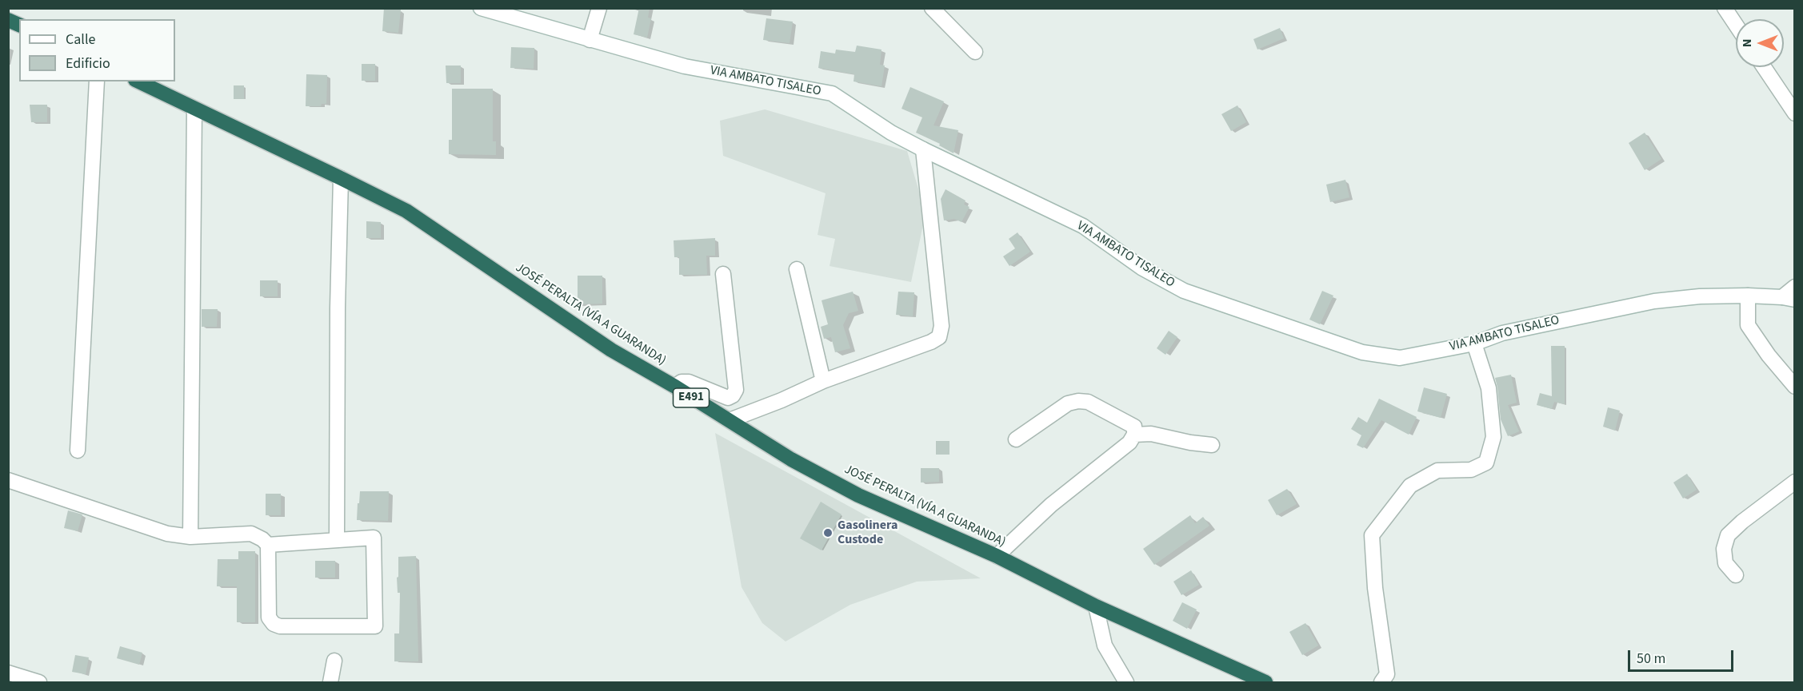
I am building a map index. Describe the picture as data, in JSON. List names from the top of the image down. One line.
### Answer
{"streets":{"highway":["JOSÉ PERALTA (VÍA A GUARANDA)","E491"],"street":["VIA AMBATO TISALEO"]},"places":["Gasolinera Custode"],"legend":["Calle","Edificio"],"scale_bar":"50 m","north":"left"}
